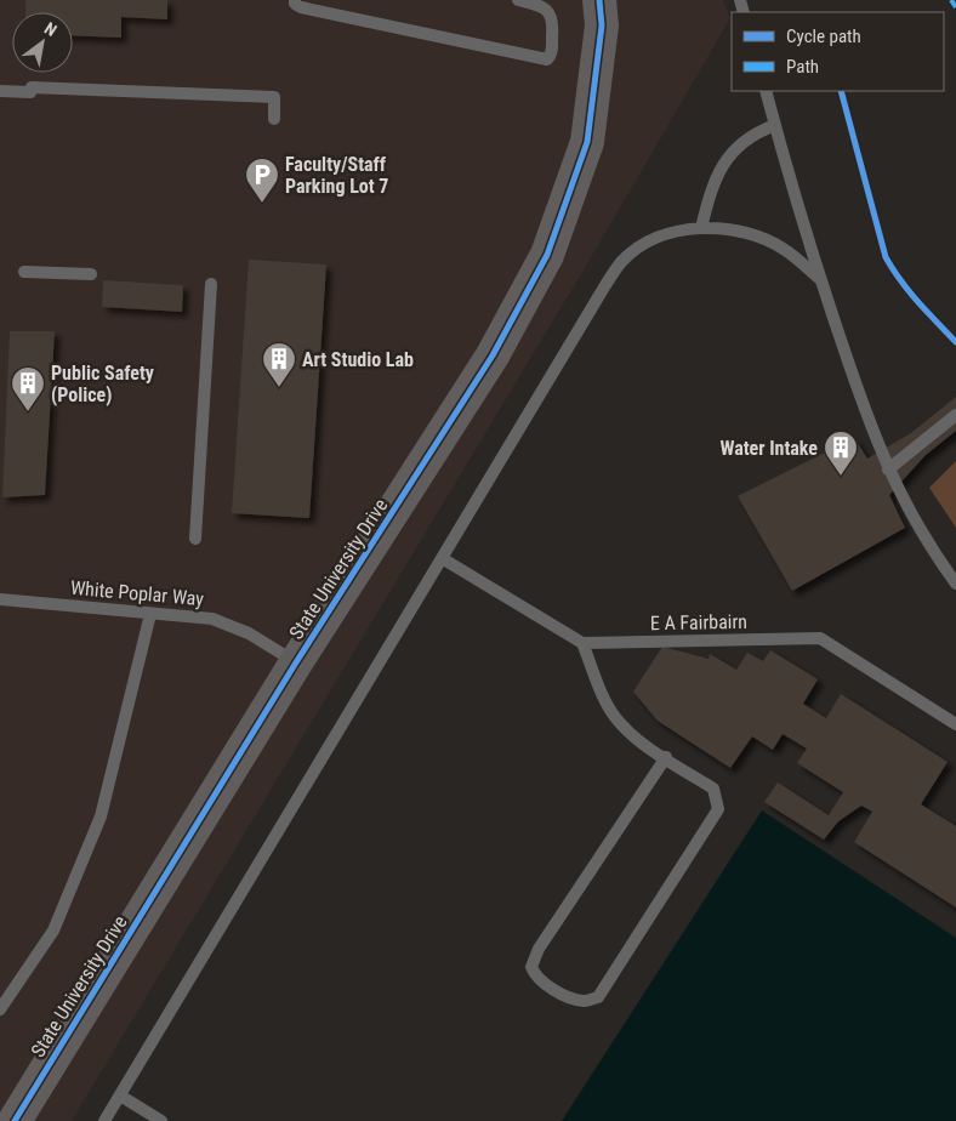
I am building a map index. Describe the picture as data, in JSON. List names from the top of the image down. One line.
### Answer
{"streets":{"street":["State University Drive"],"lane":["White Poplar Way","E A Fairbairn"]},"crossings":[["State University Drive","White Poplar Way"]],"places":{"parking":["Faculty/Staff Parking Lot 7"],"building":["Art Studio Lab","Public Safety (Police)","Water Intake"]},"legend":["Cycle path","Path"],"north":"top right"}
